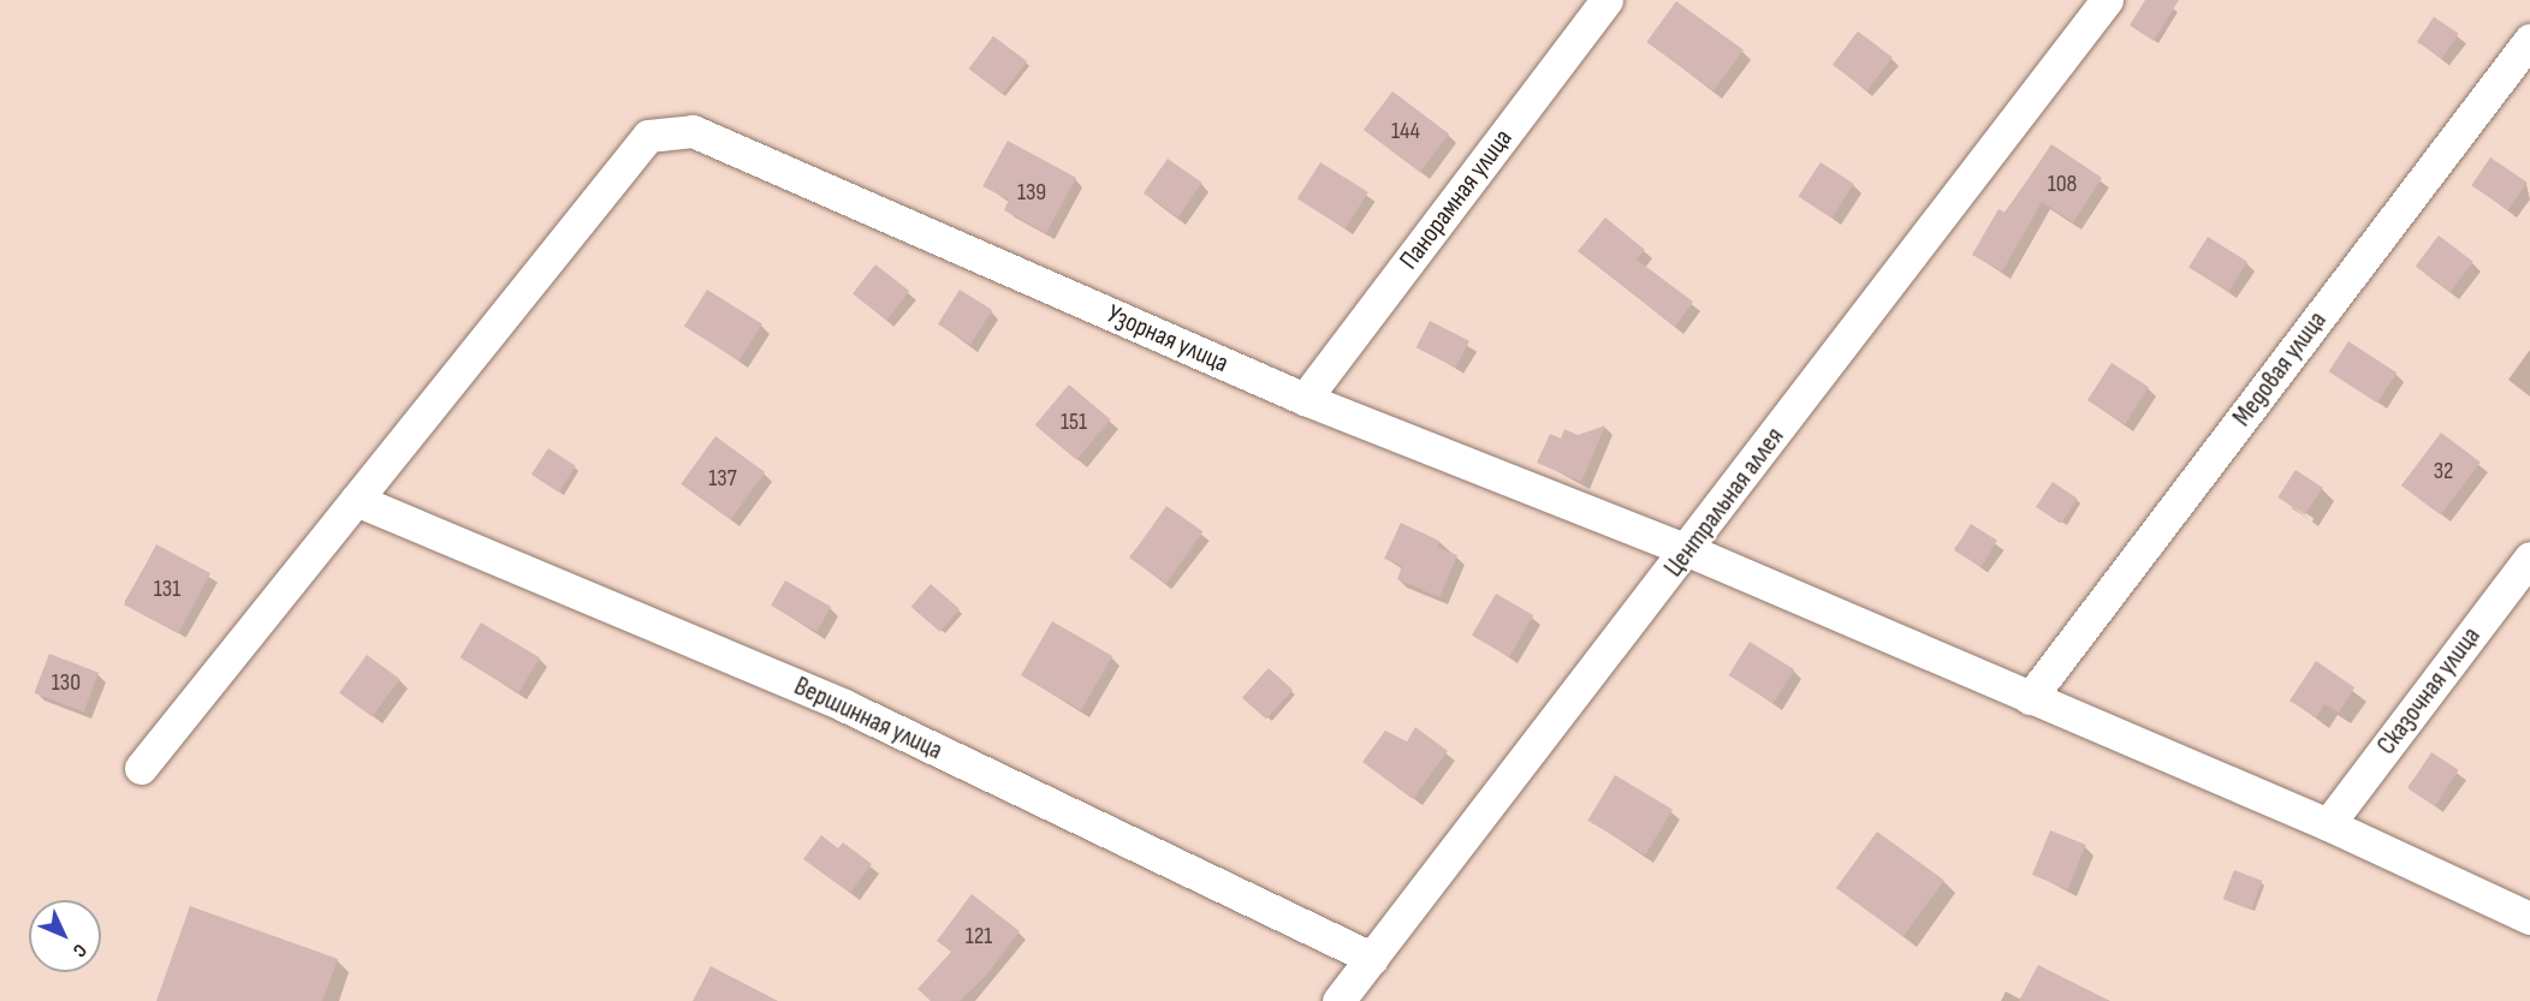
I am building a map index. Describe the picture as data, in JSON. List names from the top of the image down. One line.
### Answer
{"streets":{"street":["Панорамная улица","Узорная улица","Медовая улица","Центральная аллея","Сказочная улица","Вершинная улица"]},"crossings":[["Панорамная улица","Узорная улица"],["Узорная улица","Медовая улица"],["Узорная улица","Центральная аллея"],["Узорная улица","Сказочная улица"],["Узорная улица","Вершинная улица"],["Центральная аллея","Вершинная улица"]],"house_numbers":["144","108","139","151","32","137","131","130","121"],"north":"bottom right"}
